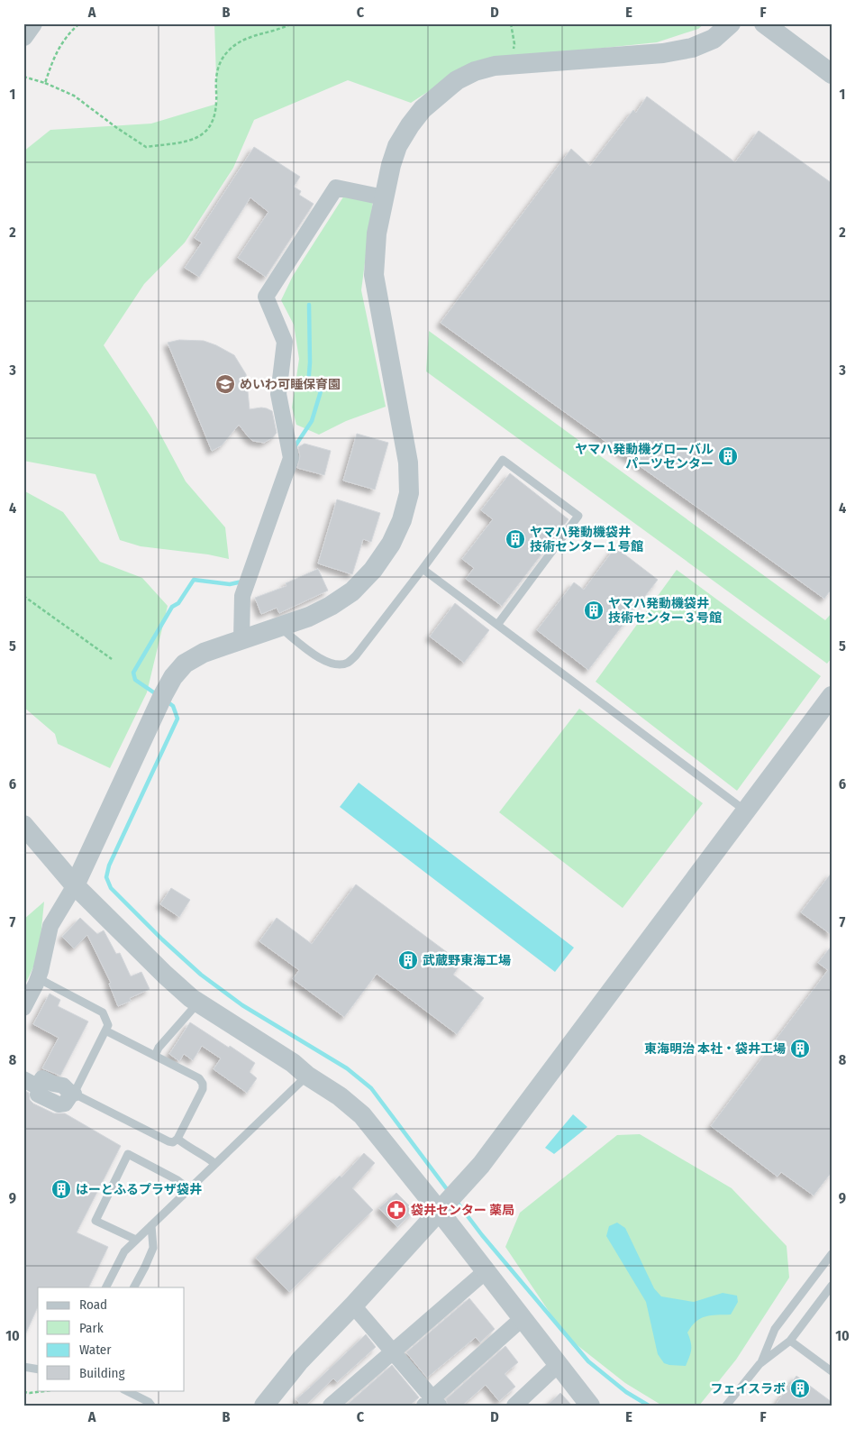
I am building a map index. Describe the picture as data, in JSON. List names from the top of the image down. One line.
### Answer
{"places":{"school or university":["めいわ可睡保育園"],"building":["ヤマハ発動機グローバル パーツセンター","ヤマハ発動機袋井 技術センター１号館","ヤマハ発動機袋井 技術センター３号館","武蔵野東海工場","東海明治 本社・袋井工場","はーとふるプラザ袋井","フェイスラボ"],"pharmacy":["袋井センター 薬局"]},"legend":["Road","Park","Water","Building"],"grid":{"columns":["A","B","C","D","E","F"],"rows":["1","2","3","4","5","6","7","8","9","10"]}}
